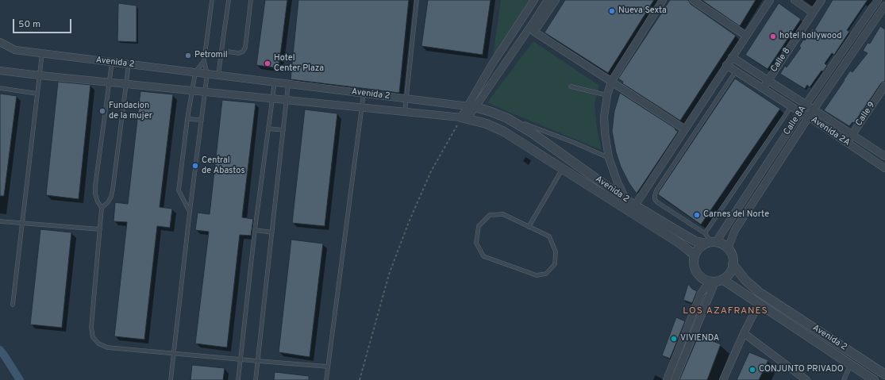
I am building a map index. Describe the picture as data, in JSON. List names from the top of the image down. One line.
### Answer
{"streets":{"street":["Calle 8","Avenida 2","Calle 9","Calle 8A","Avenida 2A"]},"crossings":[["Calle 8","Avenida 2A"],["Avenida 2","Calle 8A"],["Calle 9","Avenida 2A"],["Calle 8A","Avenida 2A"]],"districts":["LOS AZAFRANES"],"places":["Nueva Sexta","hotel hollywood","Petromil","Hotel Center Plaza","Fundacion de la mujer","Central de Abastos","Carnes del Norte","VIVIENDA","CONJUNTO PRIVADO"],"scale_bar":"50 m"}
